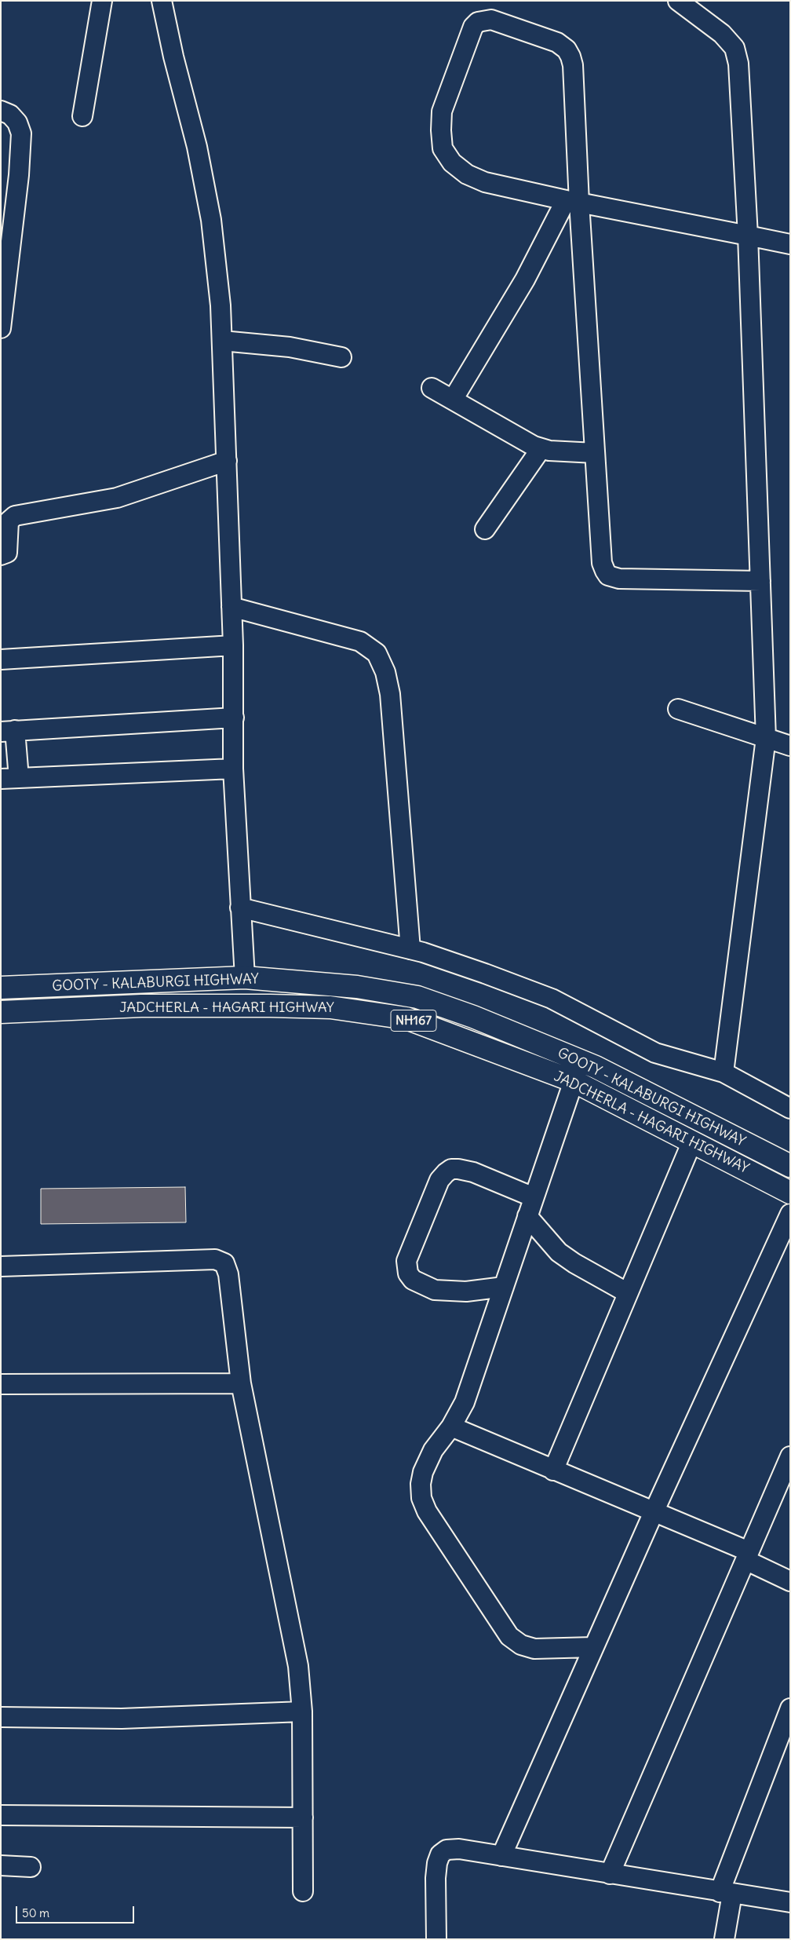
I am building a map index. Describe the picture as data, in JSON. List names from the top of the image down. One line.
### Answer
{"streets":{"highway":["GOOTY - KALABURGI HIGHWAY","JADCHERLA - HAGARI HIGHWAY","NH167"]},"scale_bar":"50 m"}
